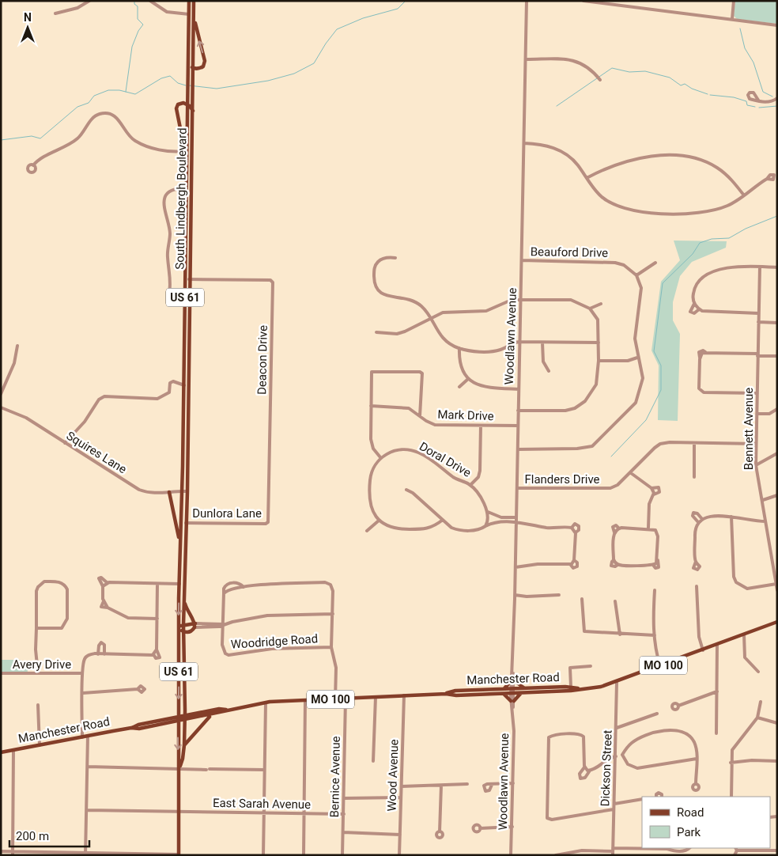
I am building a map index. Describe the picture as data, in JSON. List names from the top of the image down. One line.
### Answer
{"streets":{"main road":["South Lindbergh Boulevard","US 61","MO 100","Manchester Road"],"street":["Beauford Drive","Woodlawn Avenue","Deacon Drive","Mark Drive","Bennett Avenue","Squires Lane","Doral Drive","Flanders Drive","Dunlora Lane","Woodridge Road","Avery Drive","Dickson Street","Wood Avenue","Bernice Avenue","East Sarah Avenue"]},"crossings":[["South Lindbergh Boulevard","US 61"],["South Lindbergh Boulevard","Deacon Drive"],["South Lindbergh Boulevard","Squires Lane"],["South Lindbergh Boulevard","Dunlora Lane"],["Beauford Drive","Woodlawn Avenue"],["US 61","Manchester Road"],["US 61","East Sarah Avenue"],["Woodlawn Avenue","Mark Drive"],["Woodlawn Avenue","Flanders Drive"],["Woodlawn Avenue","Manchester Road"],["Deacon Drive","Dunlora Lane"],["Bennett Avenue","Flanders Drive"],["Manchester Road","Dickson Street"],["Manchester Road","Wood Avenue"],["Manchester Road","Bernice Avenue"],["Bernice Avenue","East Sarah Avenue"]],"legend":["Road","Park"],"scale_bar":"200 m","north":"top"}
